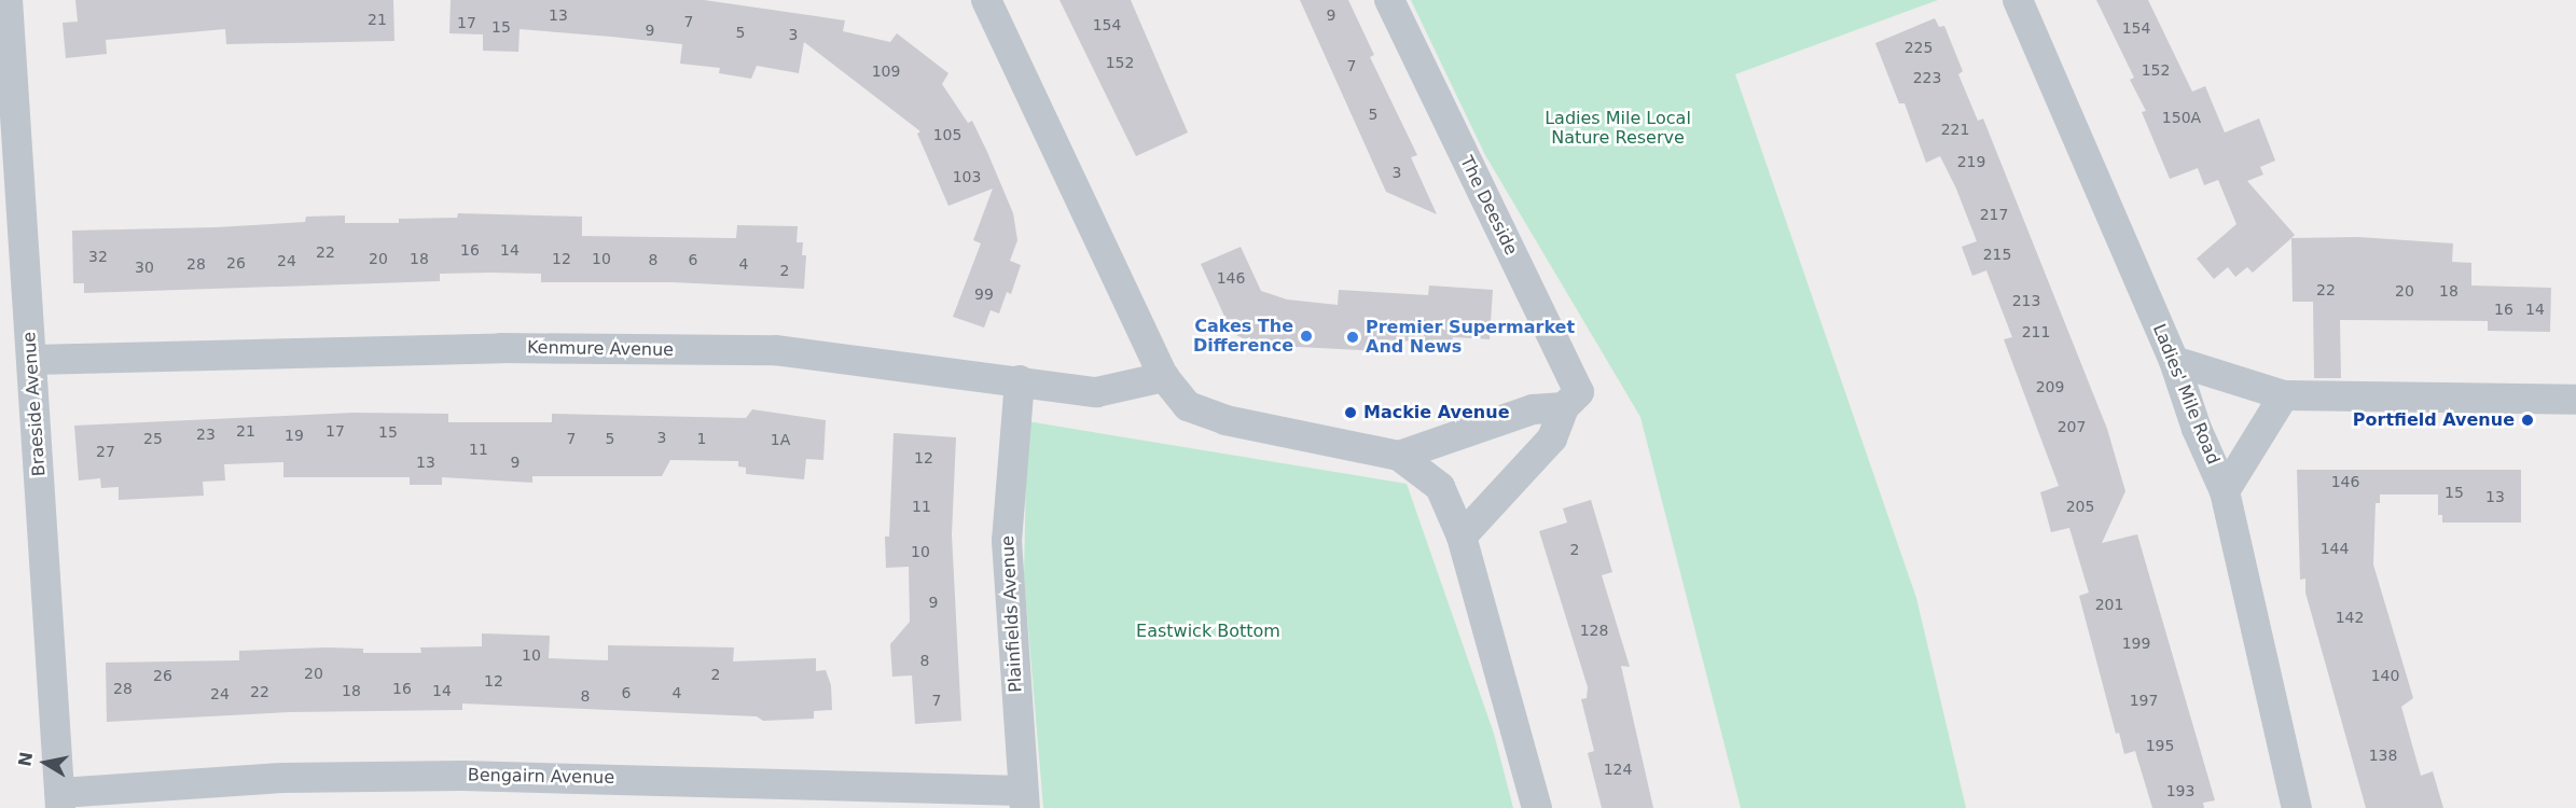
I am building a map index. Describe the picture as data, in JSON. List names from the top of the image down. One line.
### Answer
{"streets":{"street":["The Deeside","Kenmure Avenue","Ladies' Mile Road","Braeside Avenue","Plainfields Avenue","Bengairn Avenue"]},"crossings":[["Kenmure Avenue","Braeside Avenue"],["Kenmure Avenue","Plainfields Avenue"],["Braeside Avenue","Bengairn Avenue"],["Plainfields Avenue","Bengairn Avenue"]],"parks":["Ladies Mile Local Nature Reserve","Eastwick Bottom"],"places":["Cakes The Difference","Premier Supermarket And News","Mackie Avenue","Portfield Avenue"],"house_numbers":["13","9","21","7","17","154","15","154","9","5","3","225","152","7","152","109","223","5","150A","221","105","219","3","103","217","16","14","22","215","32","20","18","12","10","8","6","24","26","28","4","30","2","146","22","20","18","99","213","16","14","211","209","207","21","17","15","23","19","3","25","7","5","1","1A","11","27","12","13","9","146","15","13","11","205","144","2","10","9","201","142","128","199","10","8","20","2","26","140","12","28","16","18","14","22","6","4","24","8","7","197","195","138","124","193"],"north":"left"}
